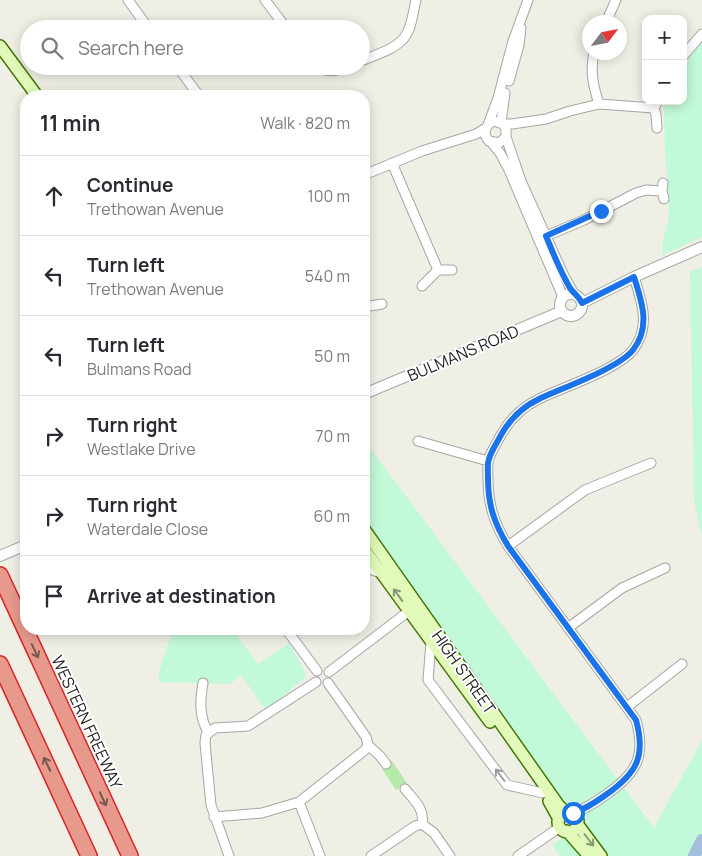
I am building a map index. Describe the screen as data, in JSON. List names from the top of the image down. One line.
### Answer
{"streets":{"highway":["WESTERN FREEWAY"],"main road":["HIGH STREET"],"street":["BULMANS ROAD"]},"north":"top right","page":{"map_buttons":["+","−"],"search":"Search here","heading":["11 min","Walk · 820 m"],"list":[["Continue","Trethowan Avenue","100 m"],["Turn left","Trethowan Avenue","540 m"],["Turn left","Bulmans Road","50 m"],["Turn right","Westlake Drive","70 m"],["Turn right","Waterdale Close","60 m"],"Arrive at destination"]}}
